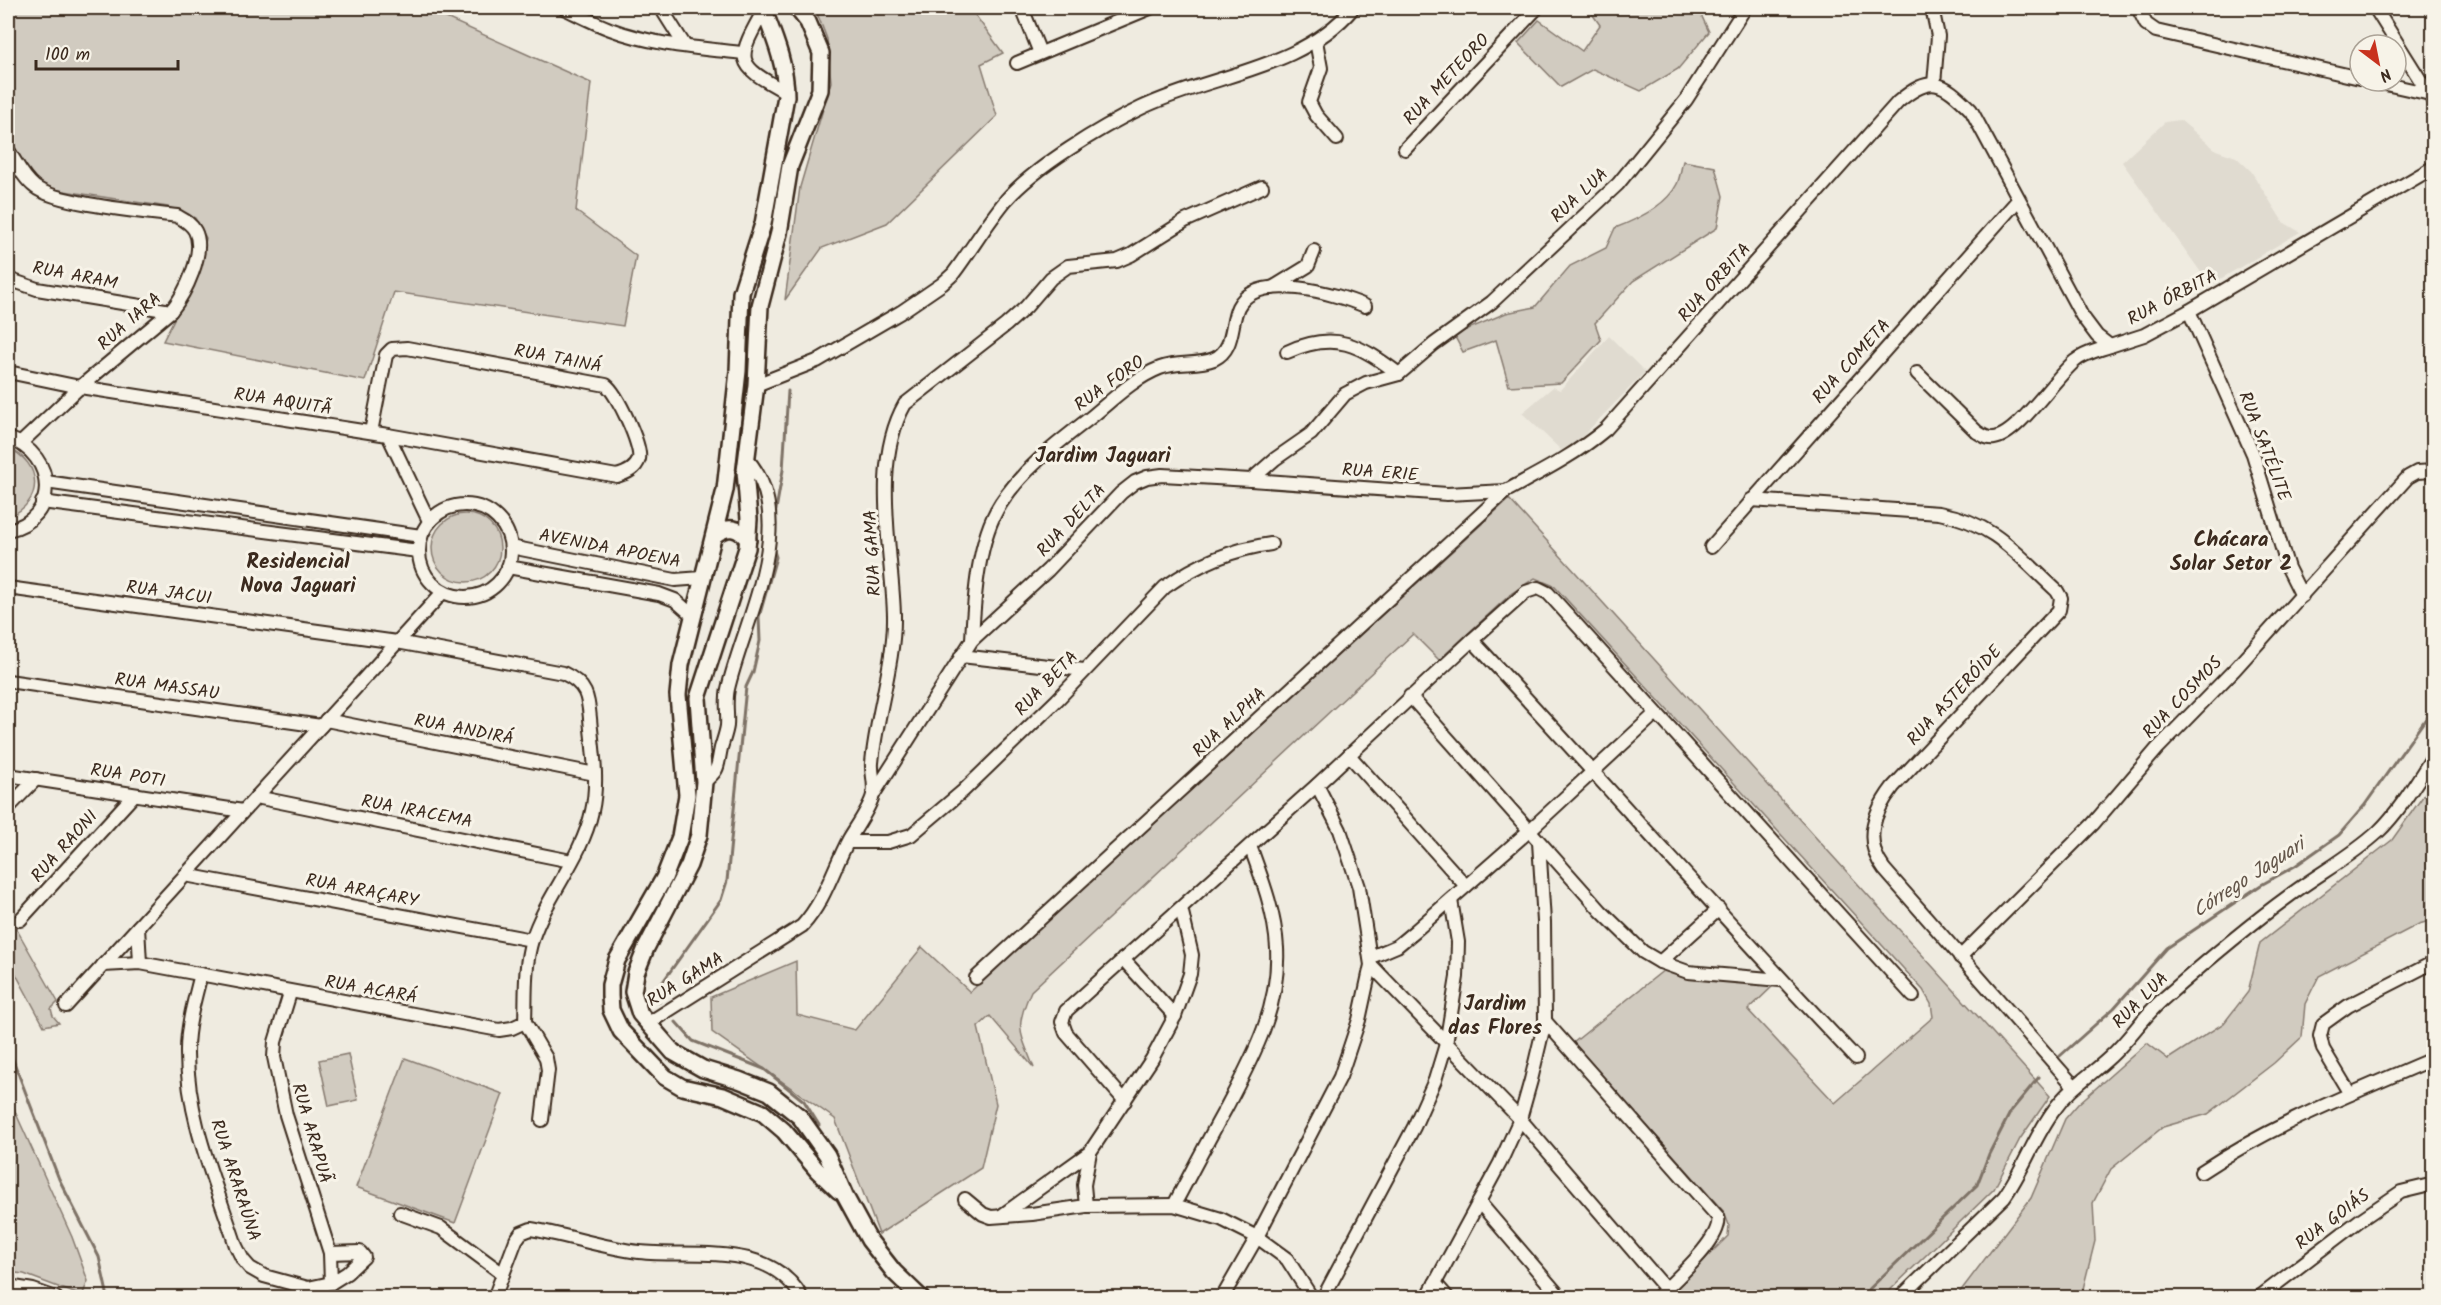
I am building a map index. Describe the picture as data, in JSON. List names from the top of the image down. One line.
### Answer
{"streets":{"street":["RUA METEORO","RUA LUA","RUA ARAM","RUA ORBITA","RUA ÓRBITA","RUA IARA","RUA TAINÁ","RUA COMETA","RUA FORO","RUA AQUITÃ","RUA SATÉLITE","RUA ERIE","RUA DELTA","AVENIDA APOENA","RUA GAMA","RUA JACUI","RUA BETA","RUA MASSAU","RUA ASTERÓIDE","RUA COSMOS","RUA ALPHA","RUA ANDIRÁ","RUA POTI","RUA IRACEMA","RUA RAONI","RUA ARAÇARY","RUA ACARÁ","RUA ARAPUÃ","RUA ARARAÚNA","RUA GOIÁS"]},"crossings":[["RUA LUA","RUA ASTERÓIDE"],["RUA ARAM","RUA IARA"],["RUA ORBITA","RUA ERIE"],["RUA ORBITA","RUA ALPHA"],["RUA ÓRBITA","RUA SATÉLITE"],["RUA IARA","RUA AQUITÃ"],["RUA TAINÁ","RUA AQUITÃ"],["RUA COMETA","RUA ASTERÓIDE"],["RUA FORO","RUA DELTA"],["RUA SATÉLITE","RUA COSMOS"],["RUA ERIE","RUA DELTA"],["RUA ERIE","RUA ALPHA"],["RUA DELTA","RUA GAMA"],["RUA GAMA","RUA BETA"],["RUA MASSAU","RUA ANDIRÁ"],["RUA ASTERÓIDE","RUA COSMOS"],["RUA POTI","RUA RAONI"],["RUA ACARÁ","RUA ARAPUÃ"],["RUA ACARÁ","RUA ARARAÚNA"],["RUA ARAPUÃ","RUA ARARAÚNA"]],"districts":["Jardim Jaguari","Chácara Solar Setor 2","Residencial Nova Jaguari","Jardim das Flores"],"water":["Córrego Jaguari"],"scale_bar":"100 m","north":"bottom right"}
